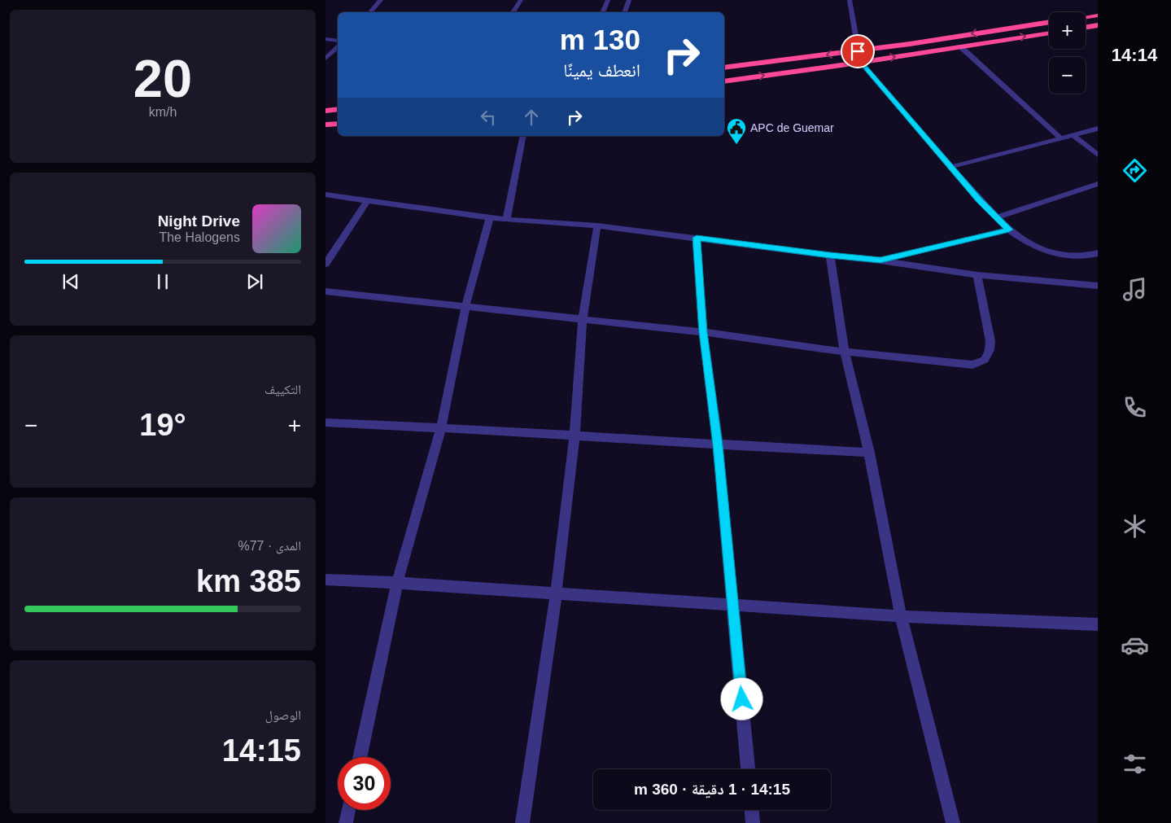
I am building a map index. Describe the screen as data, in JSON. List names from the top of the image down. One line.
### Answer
{"places":{"public building":["APC de Guemar"]},"page":{"tabs":"14:14","tile":[["20","km/h"],"التكييف",["المدى · 77%","385 km"],["الوصول","14:15"]],"map_buttons":["+","−"],"turn":["130 m","انعطف يمينًا"],"song":["Night Drive","The Halogens"],"heat":["−","19°","+"],"limit":"30","trip":"14:15 · 1 دقيقة · 360 m"}}
